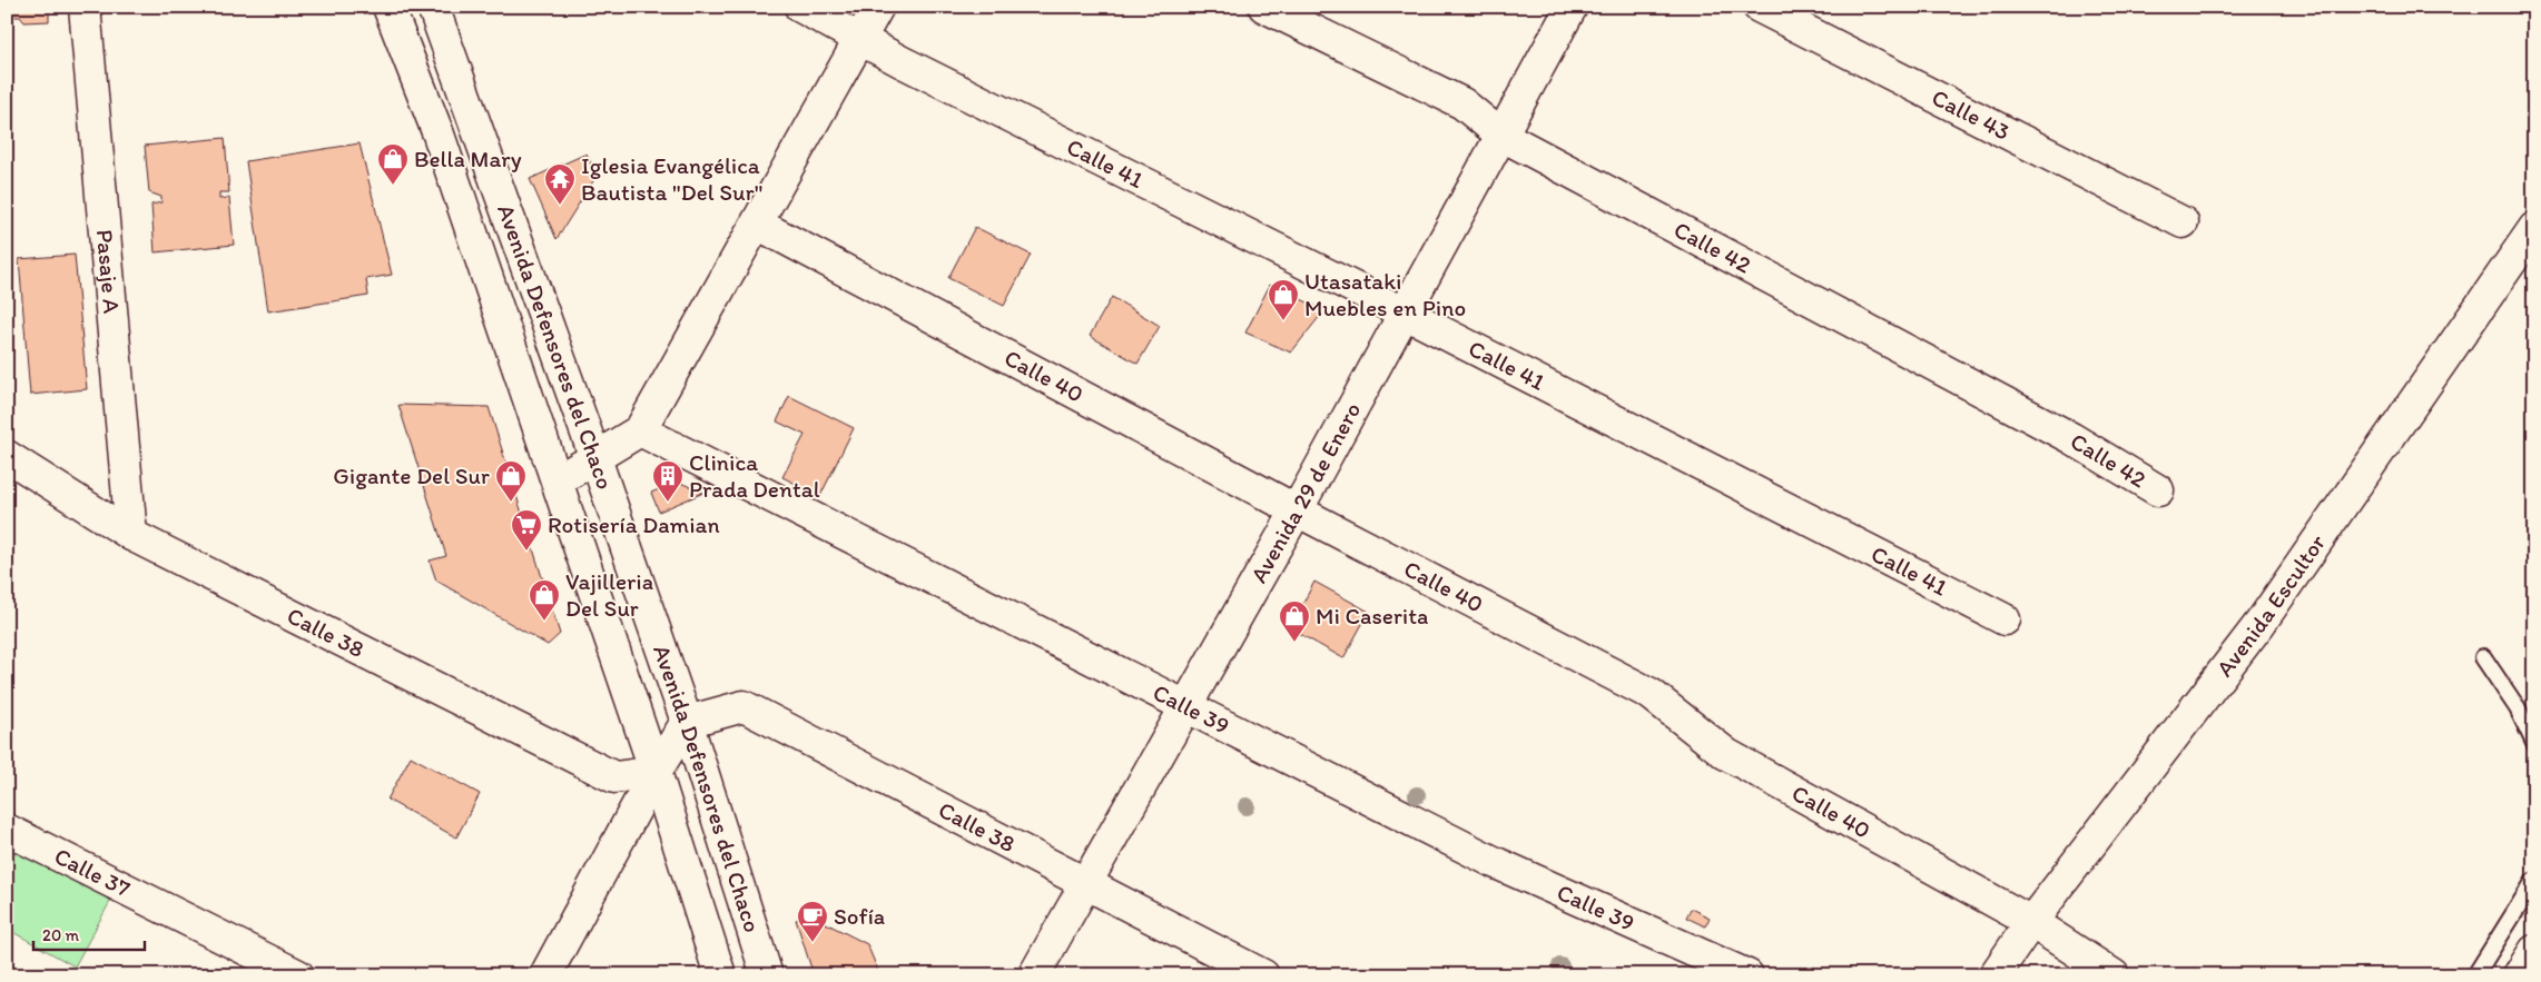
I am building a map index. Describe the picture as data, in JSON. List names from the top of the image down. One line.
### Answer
{"streets":{"street":["Calle 43","Calle 41","Calle 42","Pasaje A","Avenida Defensores del Chaco","Calle 40","Avenida 29 de Enero","Avenida Escultor","Calle 38","Calle 39","Calle 37"]},"crossings":[["Calle 41","Avenida 29 de Enero"],["Calle 42","Avenida 29 de Enero"],["Pasaje A","Calle 38"],["Avenida Defensores del Chaco","Calle 38"],["Calle 40","Avenida 29 de Enero"],["Calle 40","Avenida Escultor"],["Avenida 29 de Enero","Calle 38"],["Avenida 29 de Enero","Calle 39"]],"places":{"shop":["Bella Mary","Utasataki Muebles en Pino","Gigante Del Sur","Vajilleria Del Sur","Mi Caserita"],"temple":["Iglesia Evangélica Bautista \"Del Sur\""],"building":["Clinica Prada Dental"],"supermarket":["Rotisería Damian"],"cafe":["Sofía"]},"scale_bar":"20 m"}
